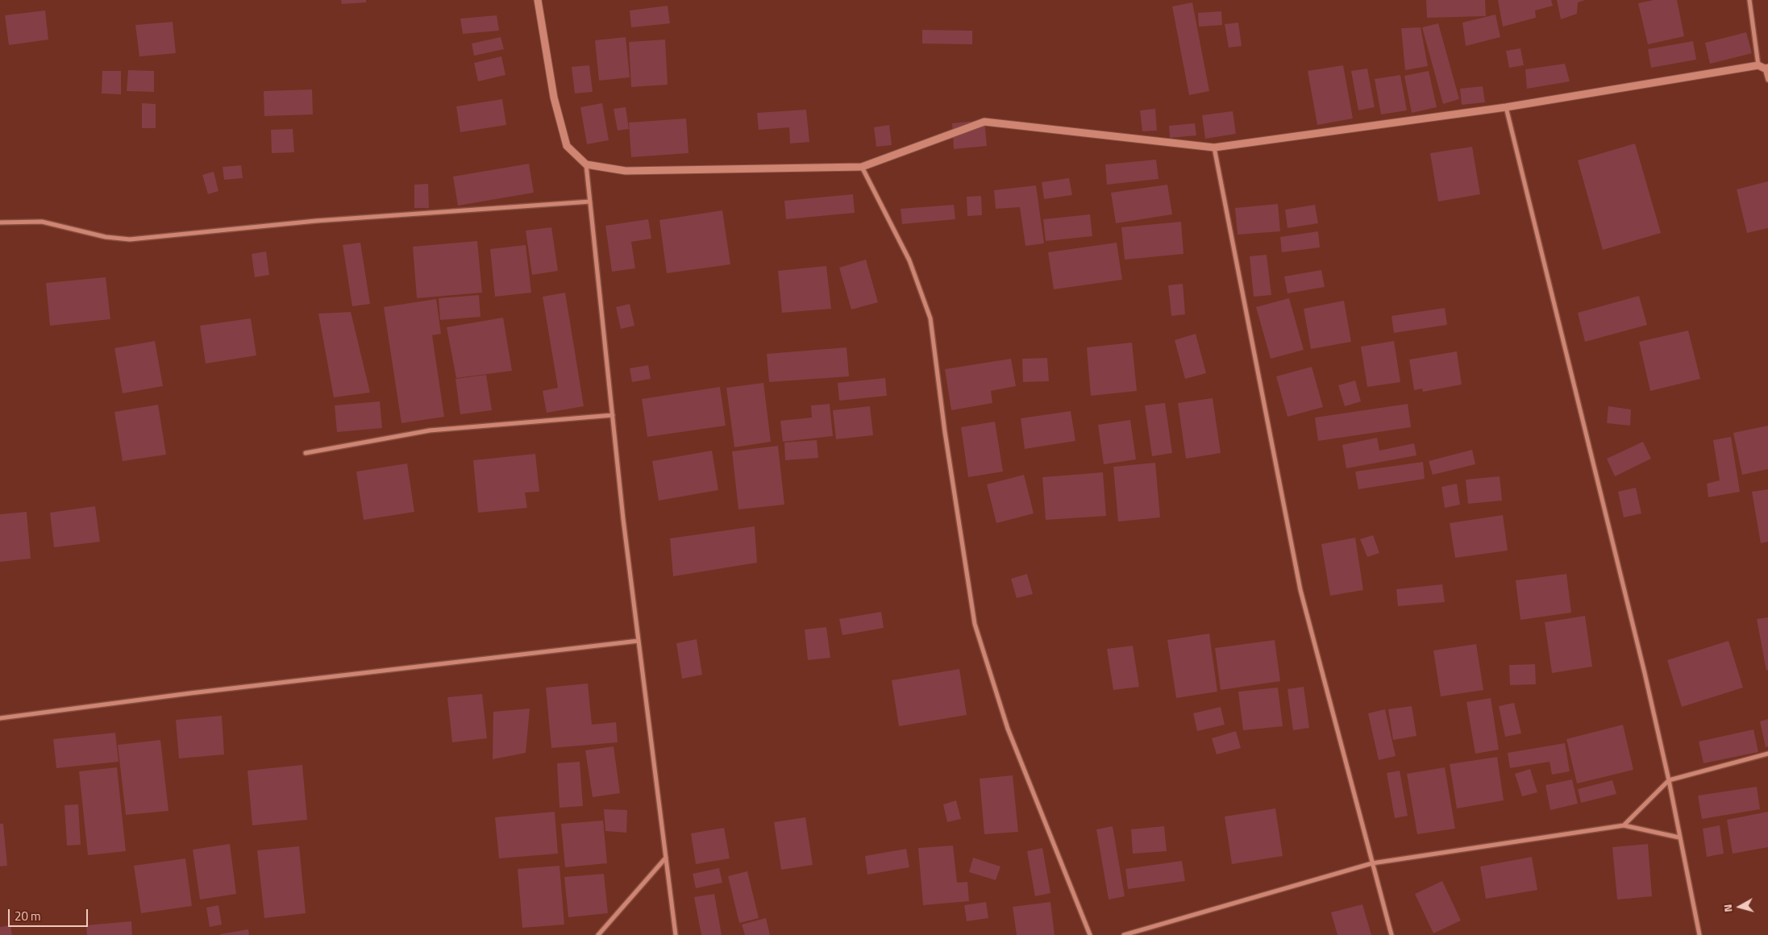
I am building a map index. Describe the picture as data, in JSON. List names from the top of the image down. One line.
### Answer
{"scale_bar":"20 m","north":"left"}
